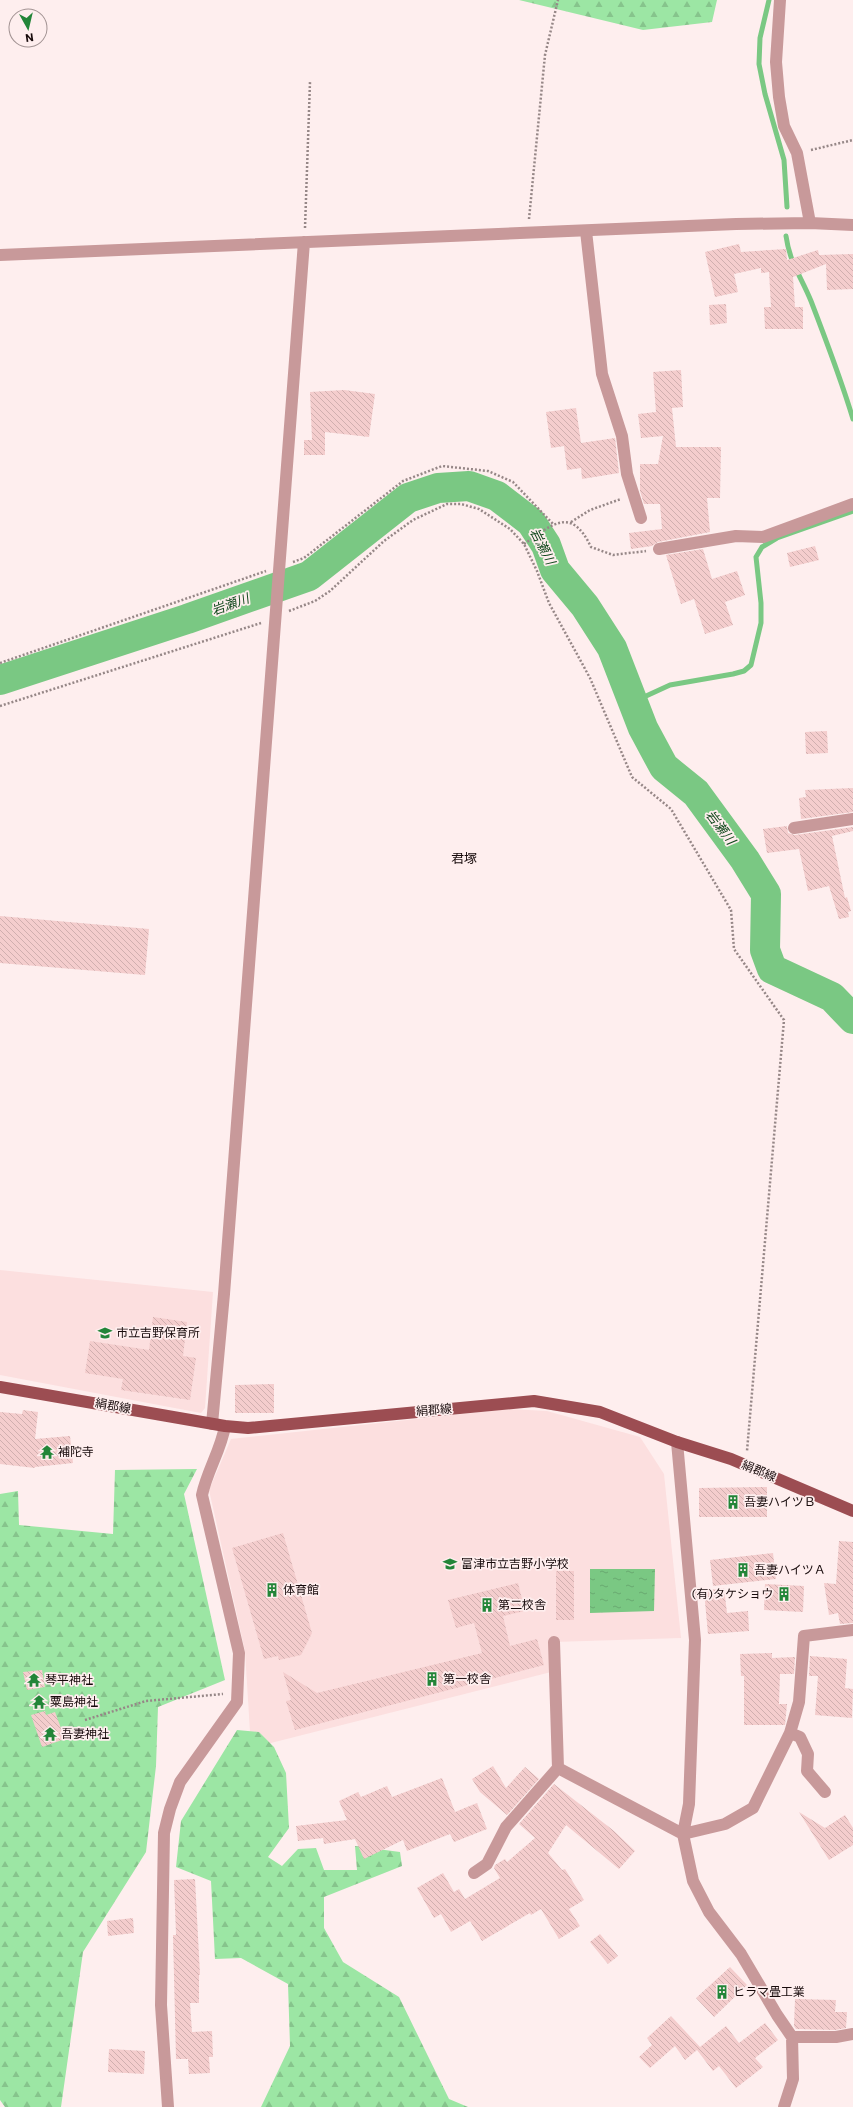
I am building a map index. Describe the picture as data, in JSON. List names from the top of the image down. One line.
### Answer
{"streets":{"main road":["絹郡線"]},"districts":["君塚"],"water":["岩瀬川"],"places":{"school or university":["市立吉野保育所","富津市立吉野小学校"],"temple":["補陀寺","琴平神社","粟島神社","吾妻神社"],"building":["吾妻ハイツＢ","吾妻ハイツＡ","体育館","(有)タケショウ","第二校舎","第一校舎","ヒラマ畳工業"]},"north":"bottom"}
